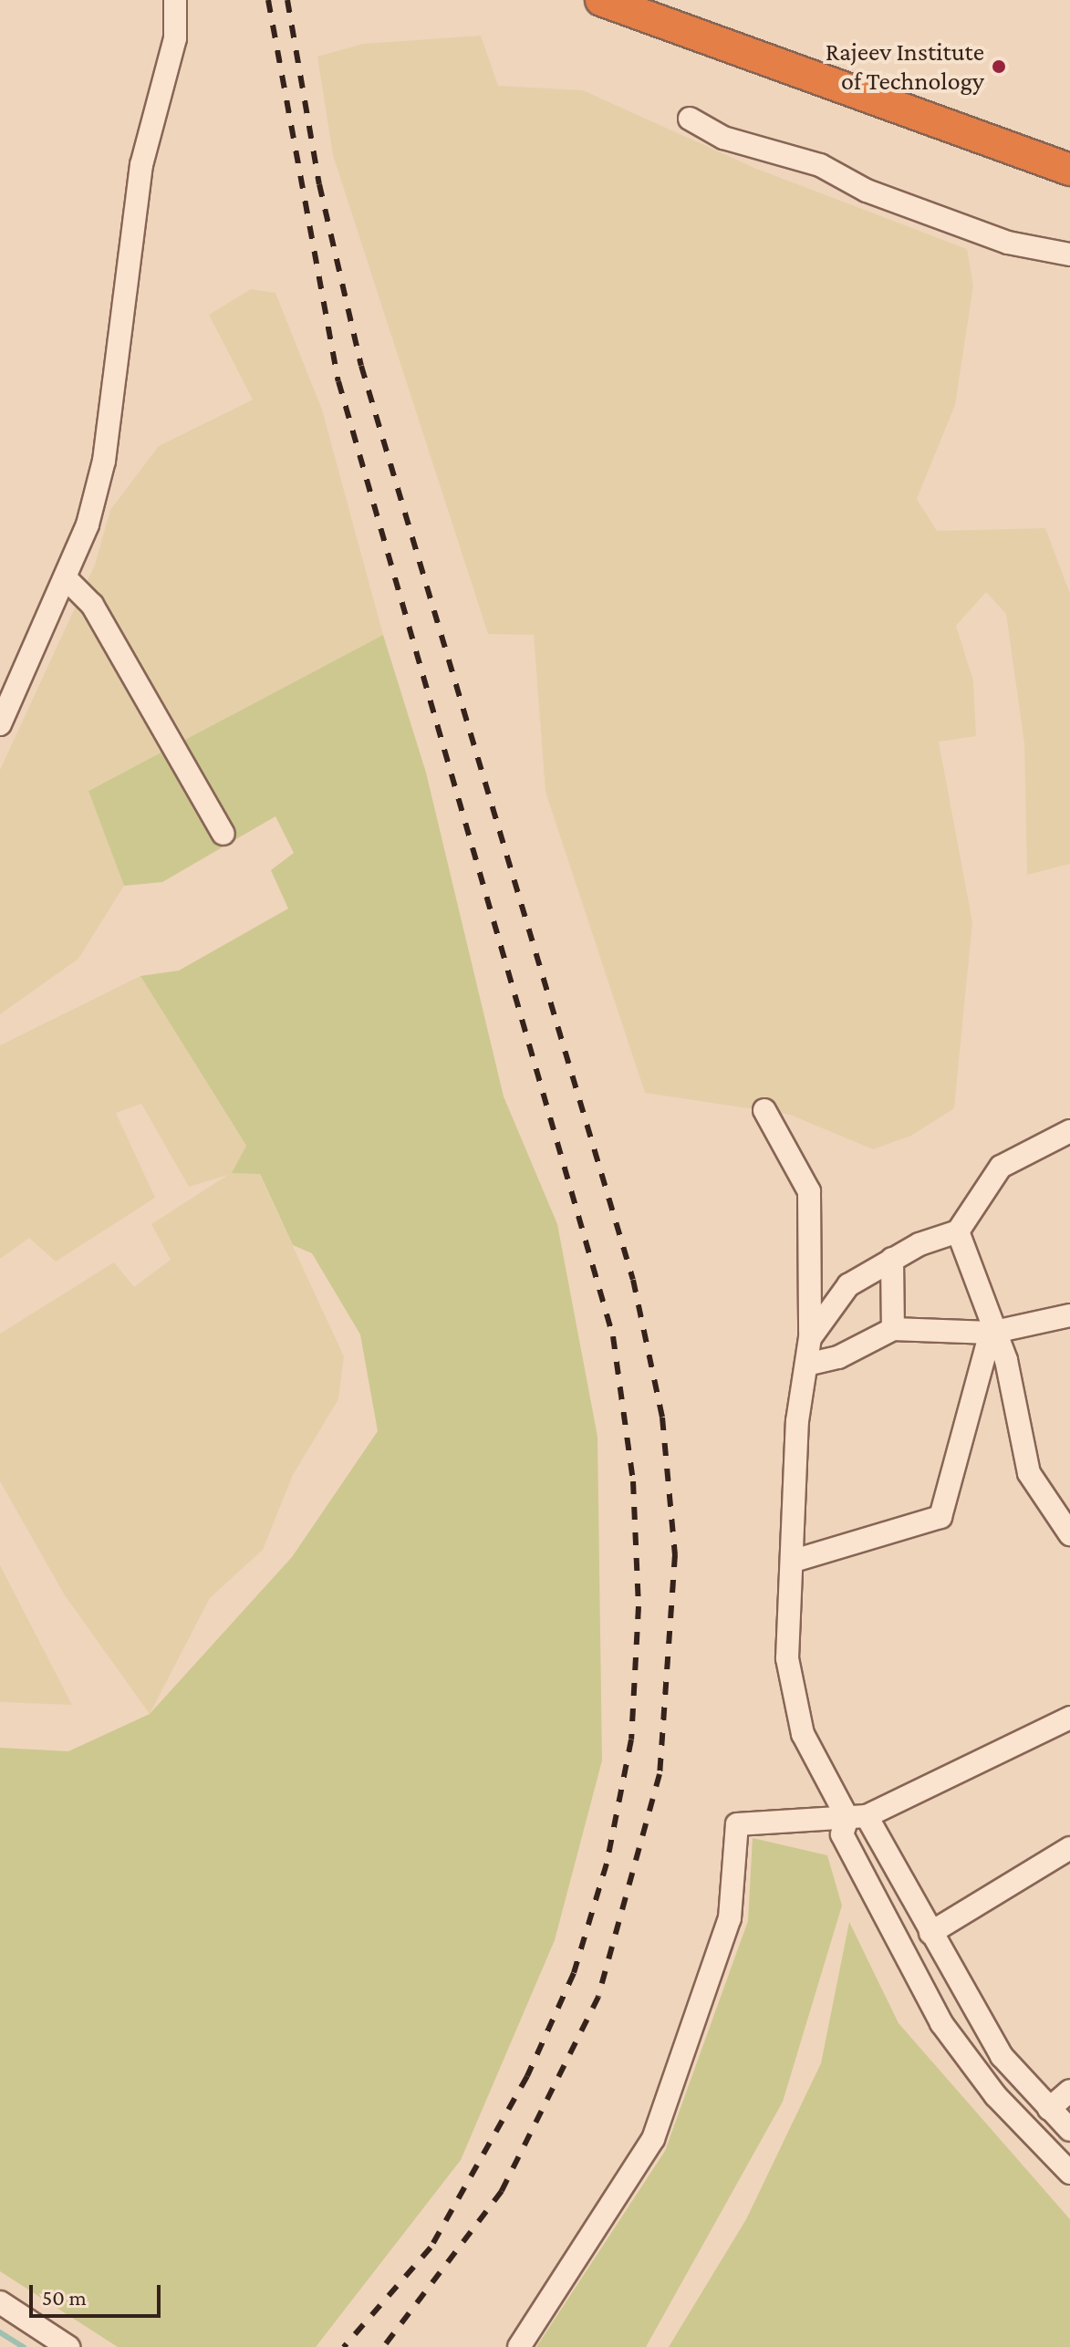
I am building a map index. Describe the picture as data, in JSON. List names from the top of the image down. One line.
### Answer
{"places":["Rajeev Institute of Technology"],"scale_bar":"50 m"}
